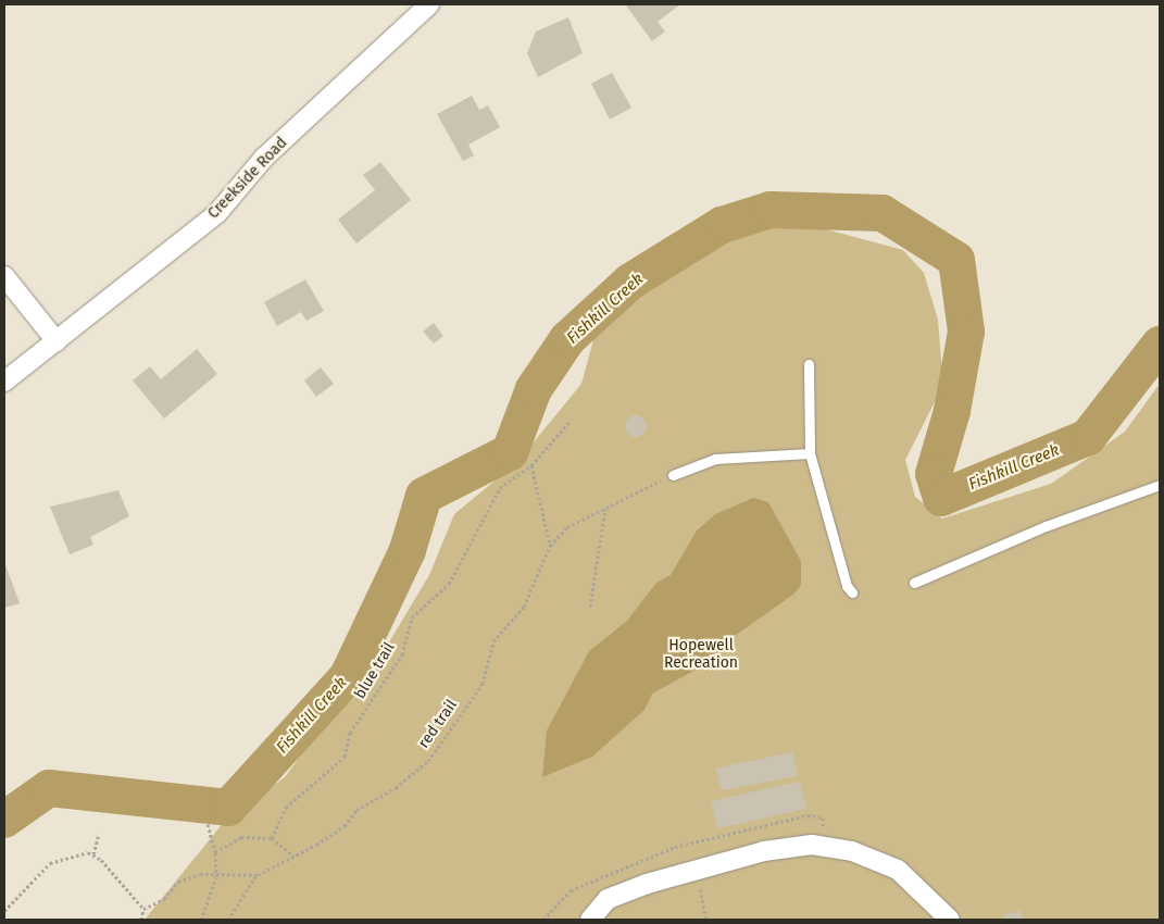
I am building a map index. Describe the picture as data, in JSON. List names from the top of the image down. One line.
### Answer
{"streets":{"street":["Creekside Road"],"path":["blue trail","red trail"]},"water":["Fishkill Creek"],"parks":["Hopewell Recreation"]}
